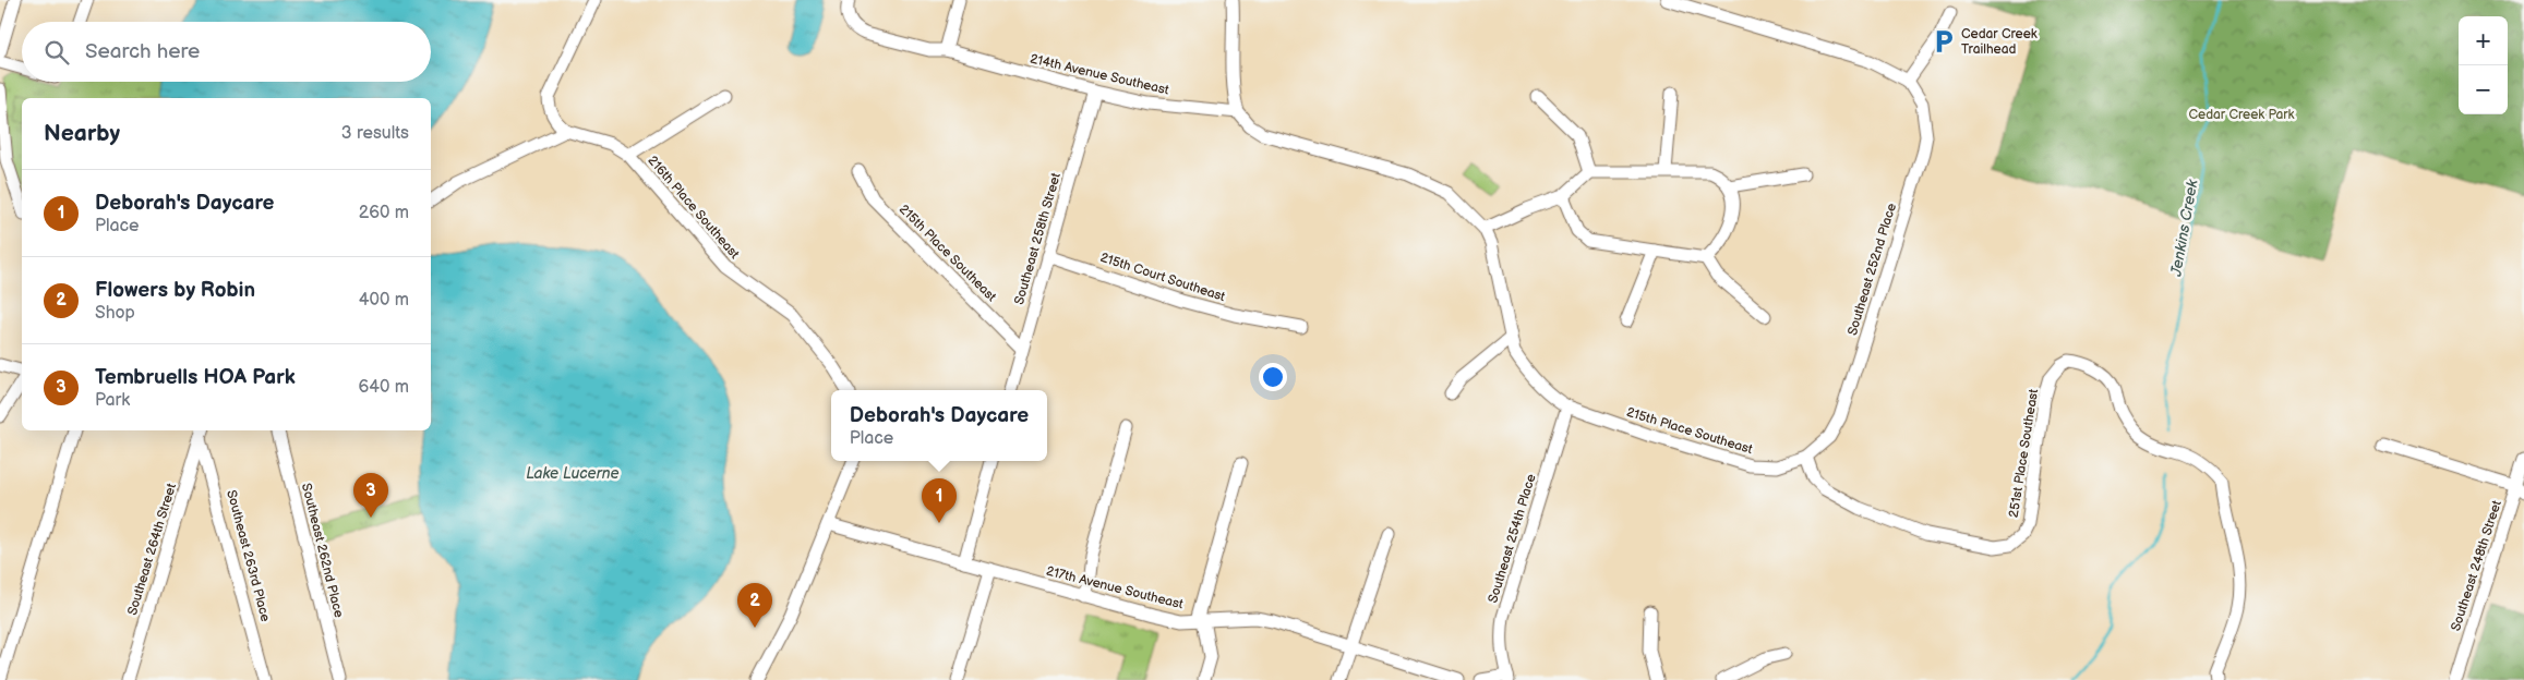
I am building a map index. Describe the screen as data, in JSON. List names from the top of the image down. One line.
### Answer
{"streets":{"street":["214th Avenue Southeast","216th Place Southeast","Southeast 258th Street","215th Place Southeast","Southeast 252nd Place","215th Court Southeast","251st Place Southeast","Southeast 254th Place","Southeast 264th Street","Southeast 262nd Place","Southeast 263rd Place","Southeast 248th Street","217th Avenue Southeast"]},"crossings":[["214th Avenue Southeast","Southeast 258th Street"],["Southeast 258th Street","215th Place Southeast"],["Southeast 258th Street","215th Court Southeast"],["215th Place Southeast","Southeast 252nd Place"],["215th Place Southeast","251st Place Southeast"],["215th Place Southeast","Southeast 254th Place"],["Southeast 252nd Place","251st Place Southeast"],["Southeast 264th Street","Southeast 263rd Place"]],"water":["Jenkins Creek","Lake Lucerne"],"parks":["Cedar Creek Park"],"places":{"parking":["Cedar Creek Trailhead"]},"page":{"map_buttons":["+","−"],"search":"Search here","heading":["Nearby","3 results"],"list":[{"mark":"1","name":"Deborah's Daycare","note":"Place","value":"260 m"},{"mark":"2","name":"Flowers by Robin","note":"Shop","value":"400 m"},{"mark":"3","name":"Tembruells HOA Park","note":"Park","value":"640 m"}],"popup":["Deborah's Daycare","Place"],"pins":["3","1","2"]}}
